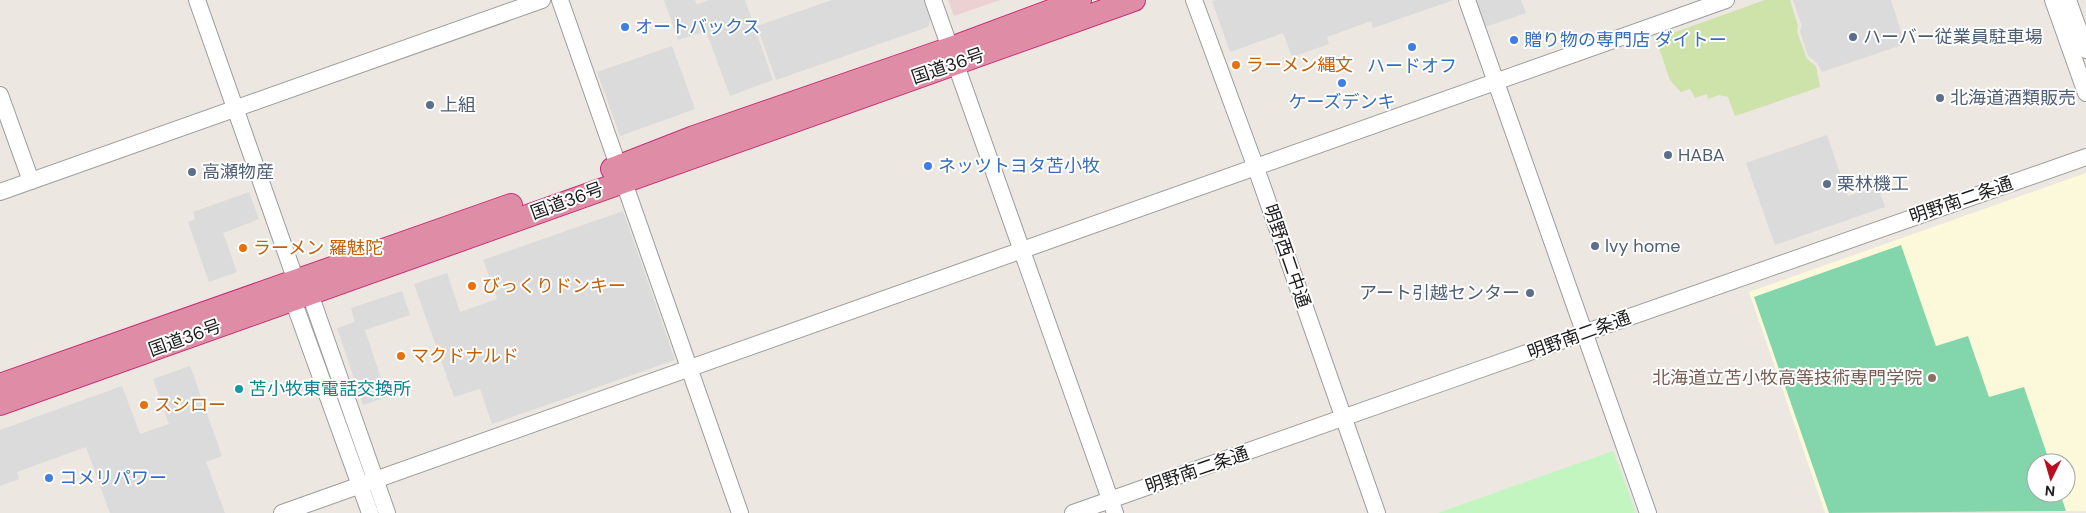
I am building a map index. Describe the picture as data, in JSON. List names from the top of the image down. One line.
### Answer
{"streets":{"highway":["国道36号"],"street":["明野南二条通","明野西二中通"]},"crossings":[["明野南二条通","明野西二中通"]],"places":["オートバックス","ハーバー従業員駐車場","贈り物の専門店 ダイトー","ハードオフ","ラーメン縄文","ケーズデンキ","北海道酒類販売","上組","HABA","ネッツトヨタ苫小牧","高瀬物産","栗林機工","lvy home","ラーメン 羅魅陀","びっくりドンキー","アート引越センター","マクドナルド","北海道立苫小牧高等技術専門学院","苫小牧東電話交換所","スシロー","コメリパワー"],"north":"bottom"}
